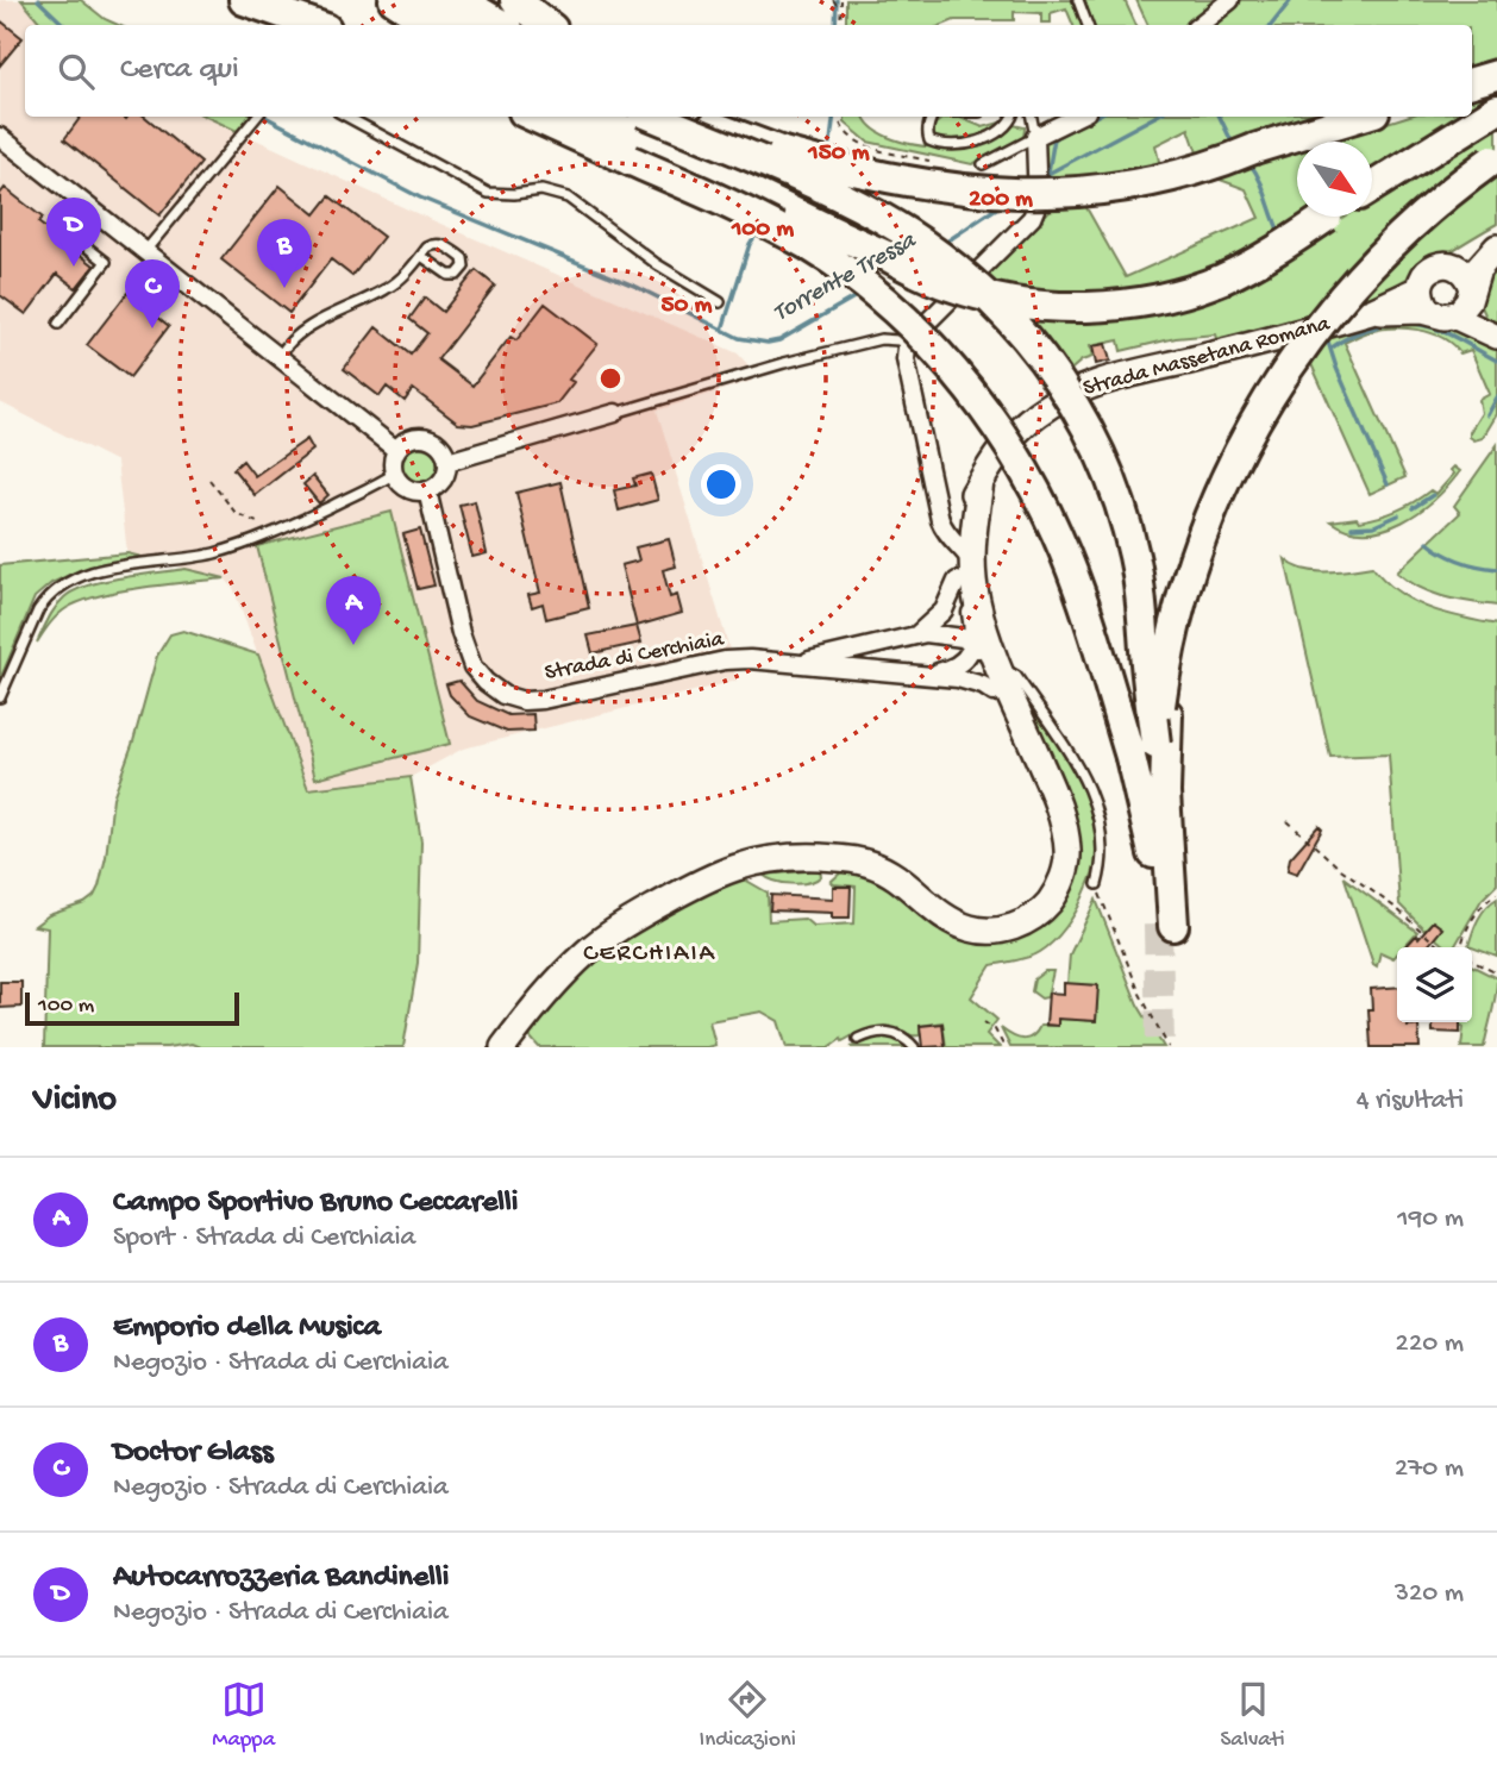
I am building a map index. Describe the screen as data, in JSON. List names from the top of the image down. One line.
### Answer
{"streets":{"main road":["Strada Massetana Romana"],"street":["Strada di Cerchiaia"]},"crossings":[["Strada Massetana Romana","Strada di Cerchiaia"]],"districts":["CERCHIAIA"],"water":["Torrente Tressa"],"scale_bar":"100 m","north":"bottom right","page":{"search":"Cerca qui","pins":["D","B","C","A"],"scale":"100 m","heading":["Vicino","4 risultati"],"list":[{"mark":"A","name":"Campo Sportivo Bruno Ceccarelli","note":"Sport · Strada di Cerchiaia","value":"190 m"},{"mark":"B","name":"Emporio della Musica","note":"Negozio · Strada di Cerchiaia","value":"220 m"},{"mark":"C","name":"Doctor Glass","note":"Negozio · Strada di Cerchiaia","value":"270 m"},{"mark":"D","name":"Autocarrozzeria Bandinelli","note":"Negozio · Strada di Cerchiaia","value":"320 m"}],"nav":["Mappa","Indicazioni","Salvati"]},"rings":["150 m","200 m","100 m","50 m"]}
